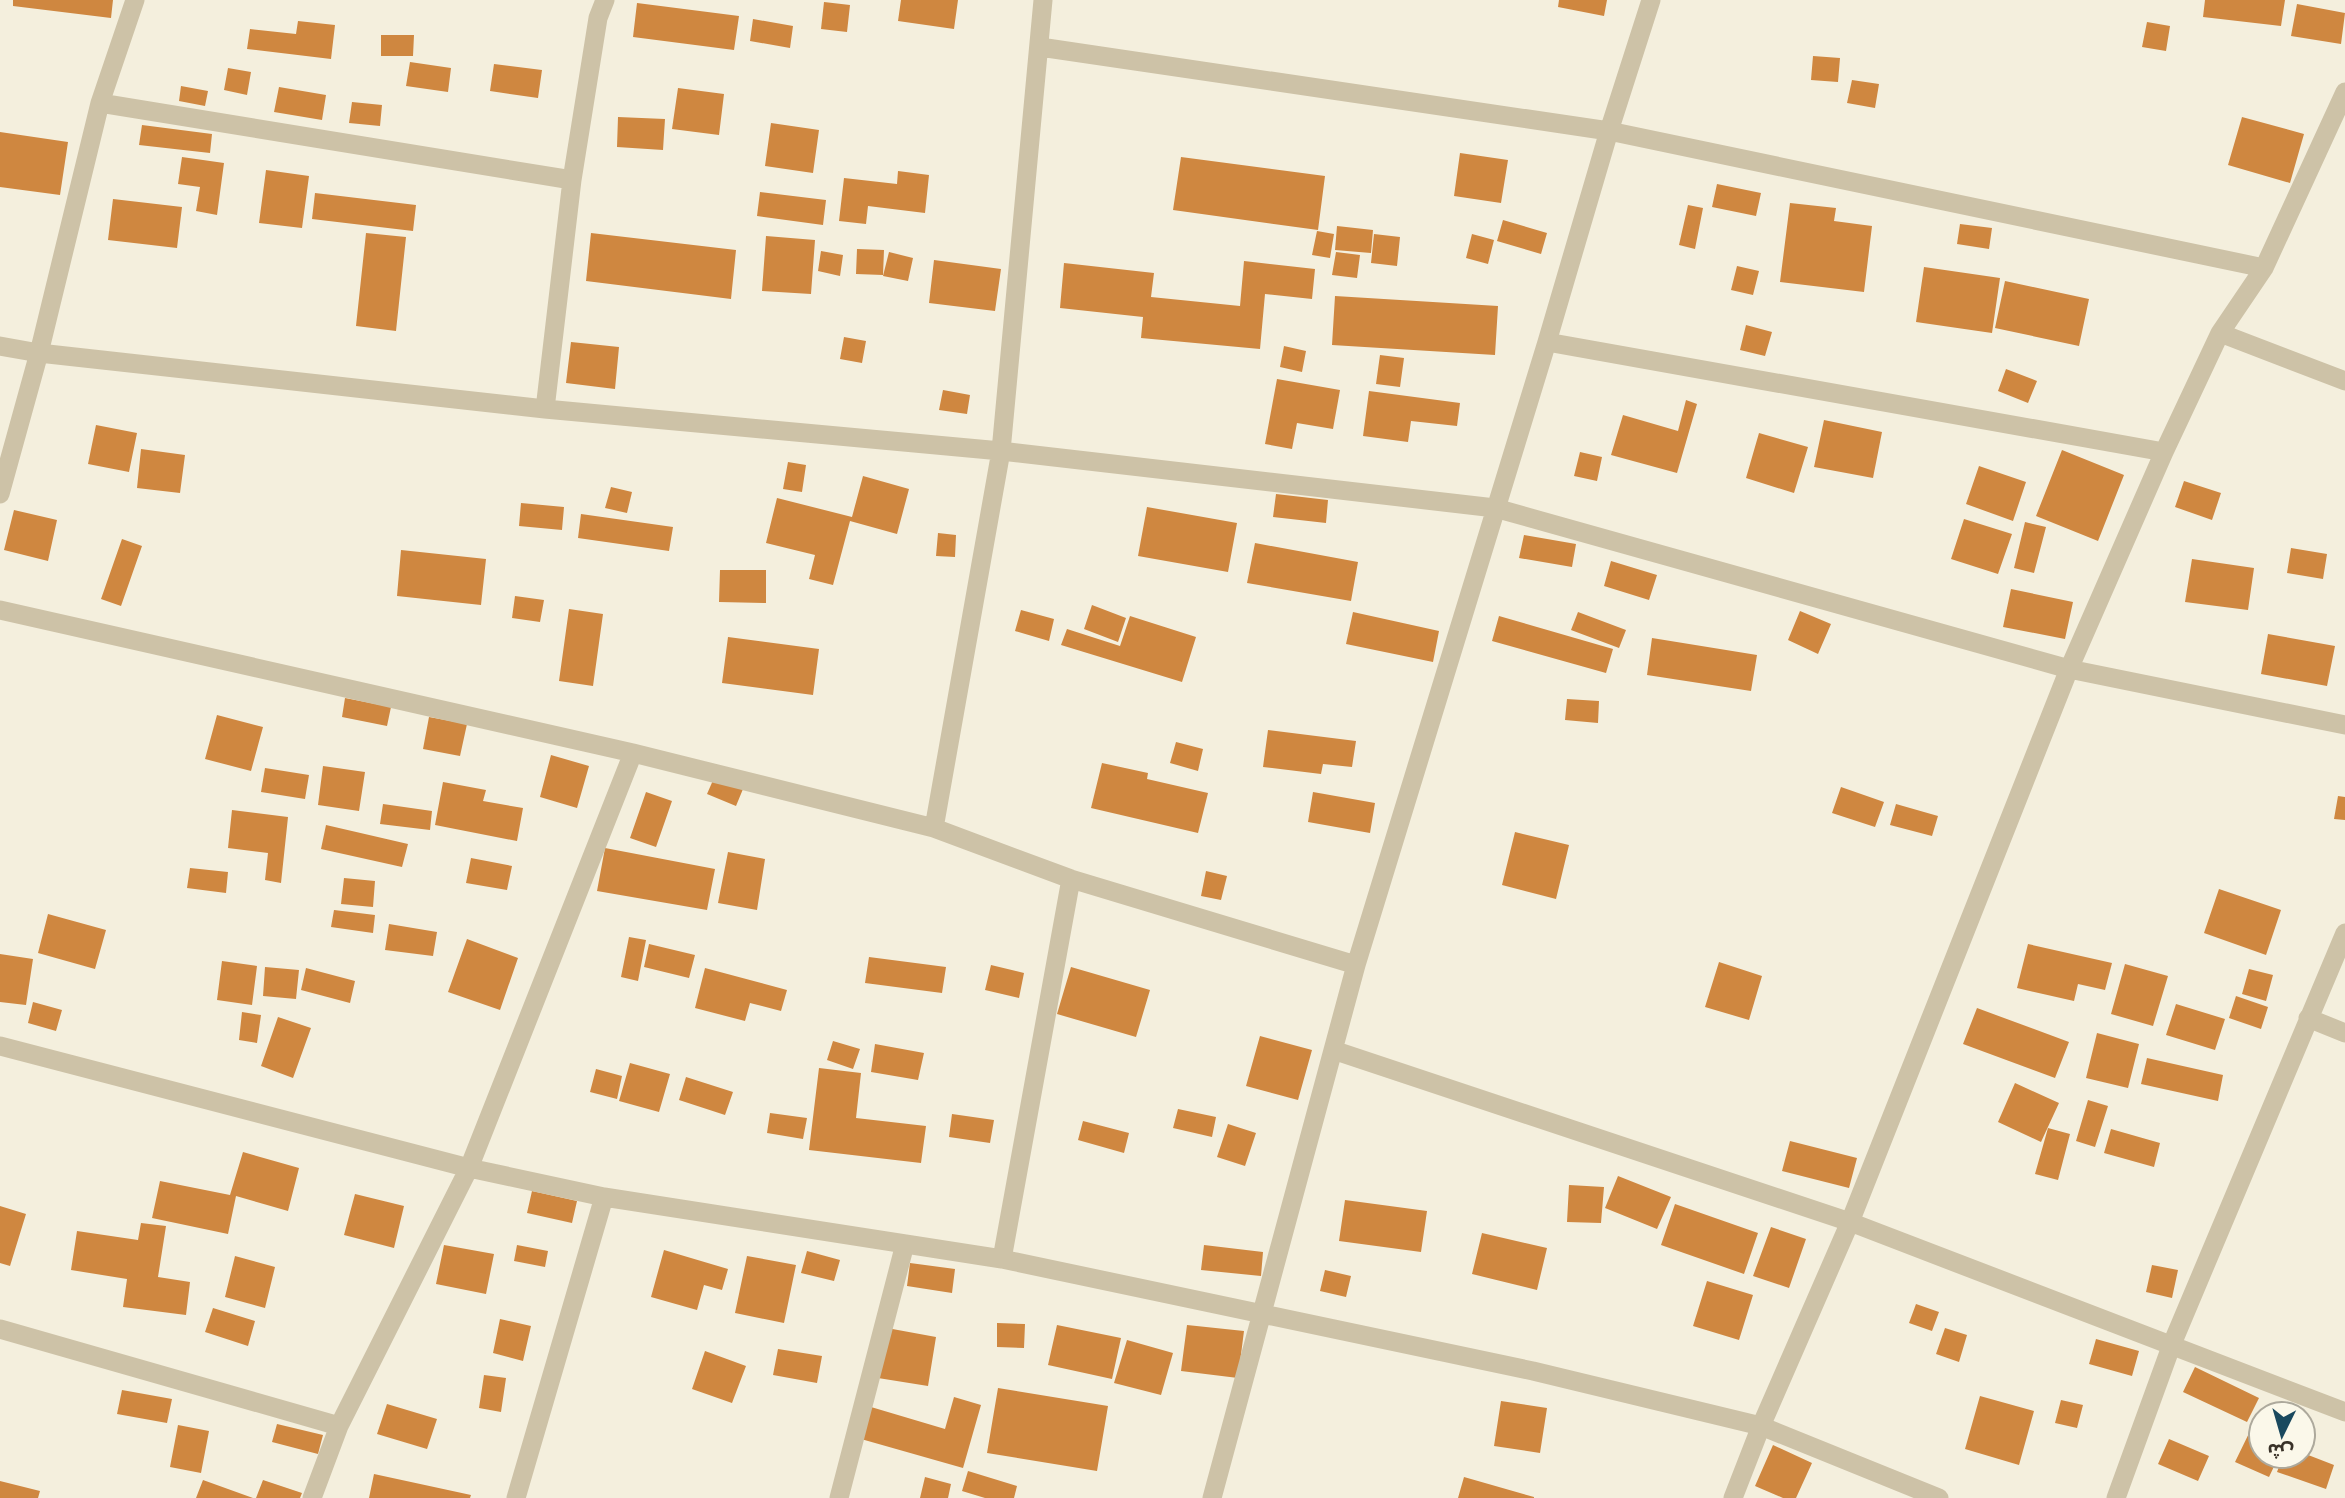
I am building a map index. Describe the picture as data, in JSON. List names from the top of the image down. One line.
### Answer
{"north":"bottom"}
